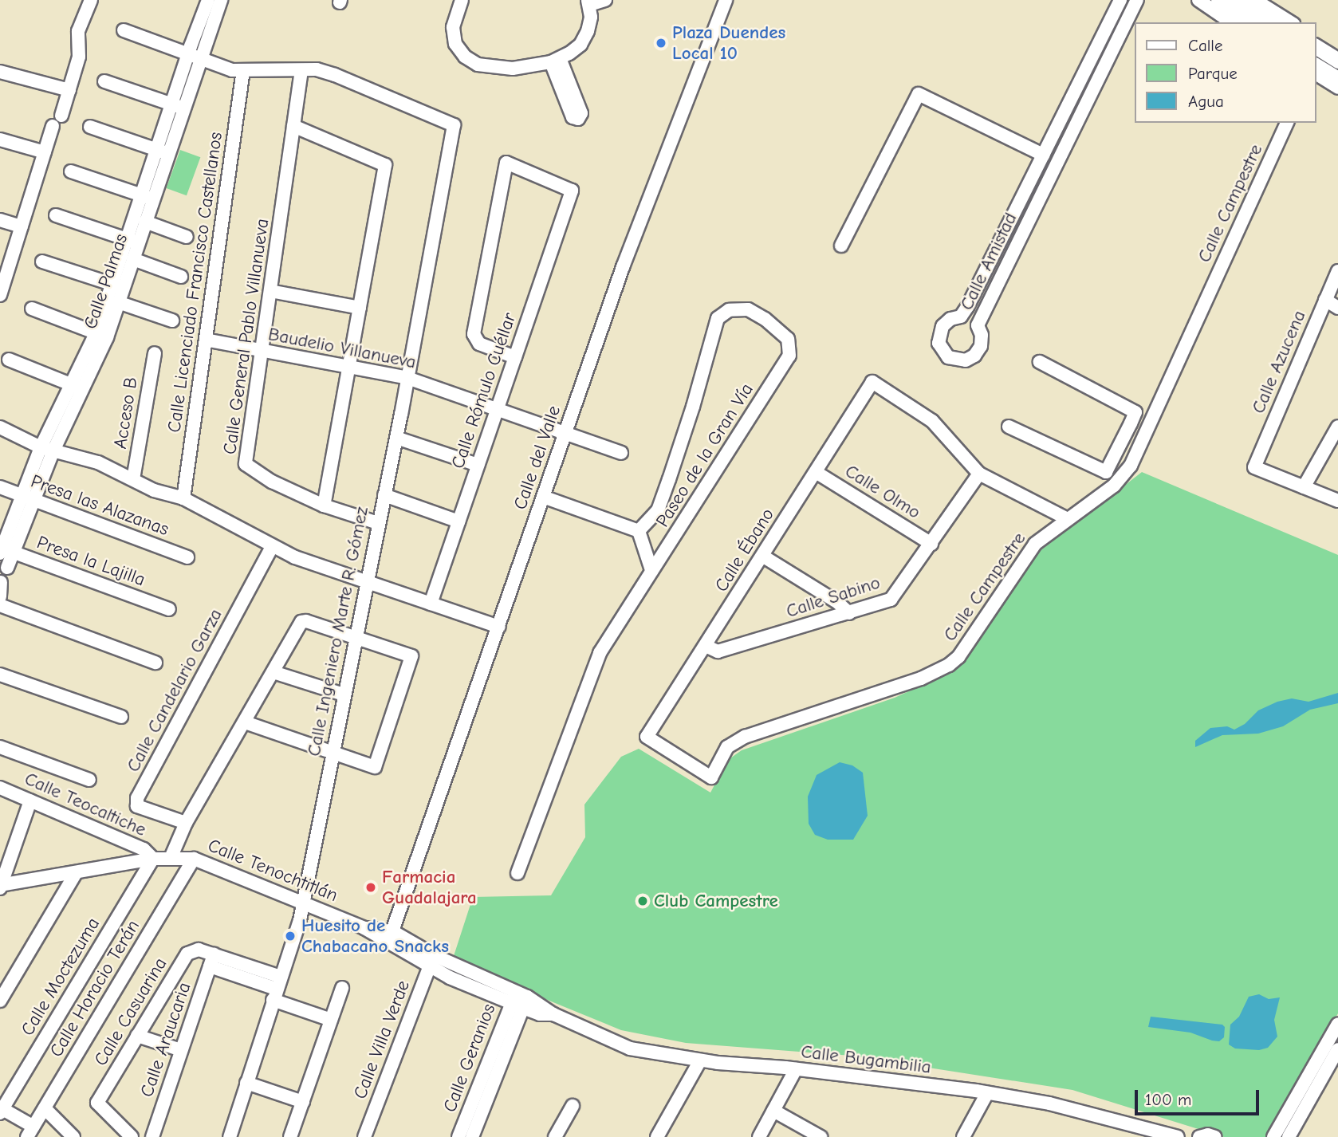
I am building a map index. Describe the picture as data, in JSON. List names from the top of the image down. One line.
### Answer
{"streets":{"street":["Calle Campestre","Calle Amistad","Calle Palmas","Calle Licenciado Francisco Castellanos","Calle General Pablo Villanueva","Baudelio Villanueva","Calle Azucena","Calle Rómulo Cuéllar","Acceso B","Paseo de la Gran Vía","Calle del Valle","Calle Olmo","Presa las Alazanas","Calle Ébano","Presa la Lajilla","Calle Sabino","Calle Ingeniero Marte R. Gómez","Calle Candelario Garza","Calle Teocaltiche","Calle Tenochtitlán","Calle Moctezuma","Calle Horacio Terán","Calle Casuarina","Calle Araucaria","Calle Villa Verde","Calle Geranios","Calle Bugambilia"]},"crossings":[["Calle Campestre","Calle Ébano"],["Calle Palmas","Presa las Alazanas"],["Calle Palmas","Presa la Lajilla"],["Calle Licenciado Francisco Castellanos","Baudelio Villanueva"],["Calle General Pablo Villanueva","Baudelio Villanueva"],["Calle General Pablo Villanueva","Calle Ingeniero Marte R. Gómez"],["Baudelio Villanueva","Calle Rómulo Cuéllar"],["Baudelio Villanueva","Calle del Valle"],["Baudelio Villanueva","Calle Ingeniero Marte R. Gómez"],["Calle del Valle","Calle Tenochtitlán"],["Calle del Valle","Calle Bugambilia"],["Calle Olmo","Calle Ébano"],["Calle Olmo","Calle Sabino"],["Calle Ébano","Calle Sabino"],["Calle Ingeniero Marte R. Gómez","Calle Tenochtitlán"],["Calle Ingeniero Marte R. Gómez","Calle Casuarina"],["Calle Teocaltiche","Calle Tenochtitlán"],["Calle Teocaltiche","Calle Moctezuma"],["Calle Tenochtitlán","Calle Moctezuma"],["Calle Tenochtitlán","Calle Horacio Terán"],["Calle Tenochtitlán","Calle Bugambilia"],["Calle Casuarina","Calle Araucaria"],["Calle Villa Verde","Calle Bugambilia"],["Calle Geranios","Calle Bugambilia"]],"places":["Plaza Duendes Local 10","Farmacia Guadalajara","Club Campestre","Huesito de Chabacano Snacks"],"legend":["Calle","Parque","Agua"],"scale_bar":"100 m"}
